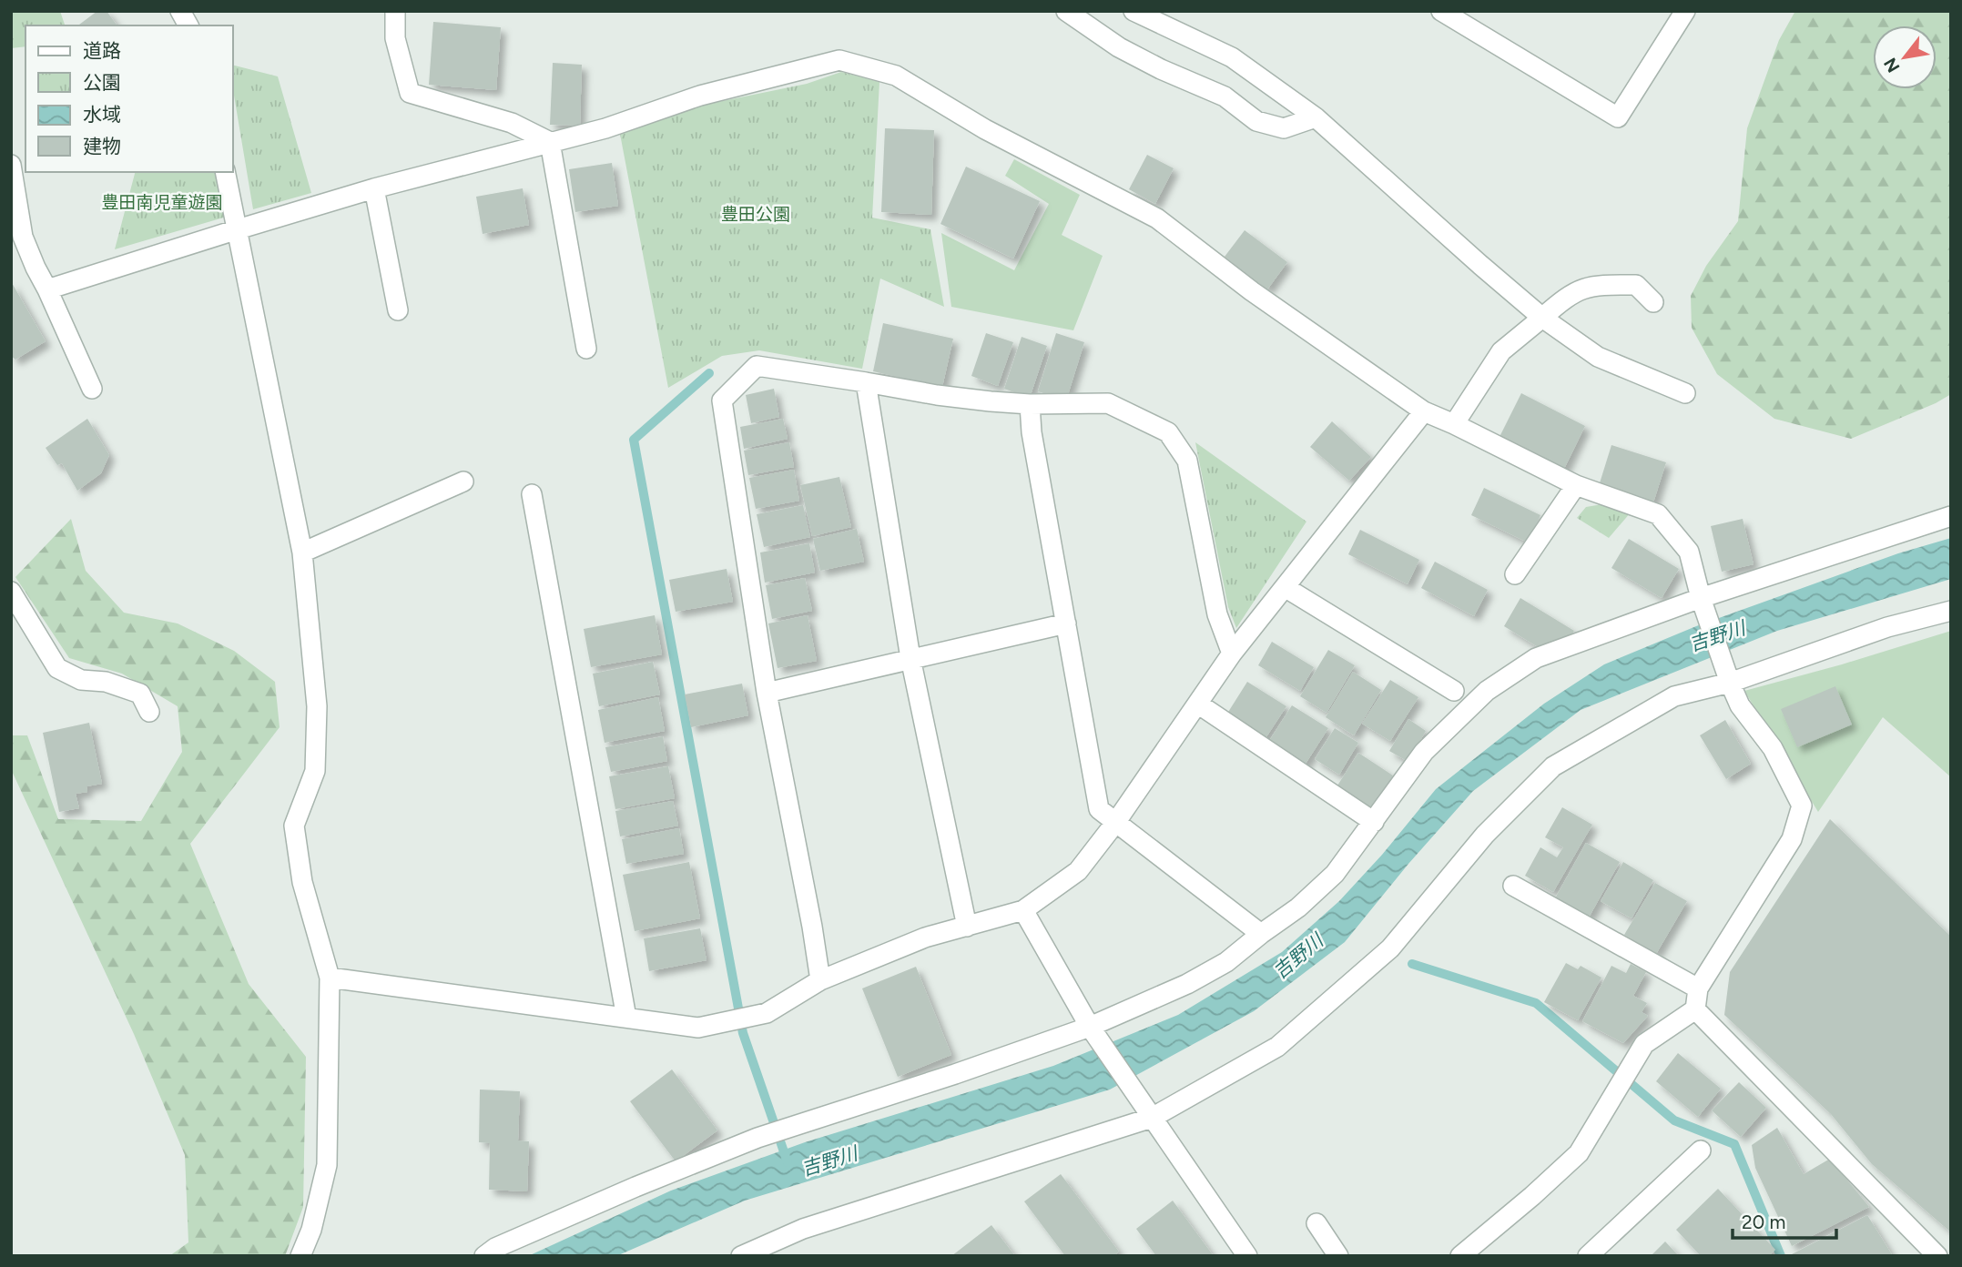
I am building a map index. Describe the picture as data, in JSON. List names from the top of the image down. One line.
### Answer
{"water":["吉野川"],"parks":["豊田南児童遊園","豊田公園"],"legend":["道路","公園","水域","建物"],"scale_bar":"20 m","north":"bottom left"}
